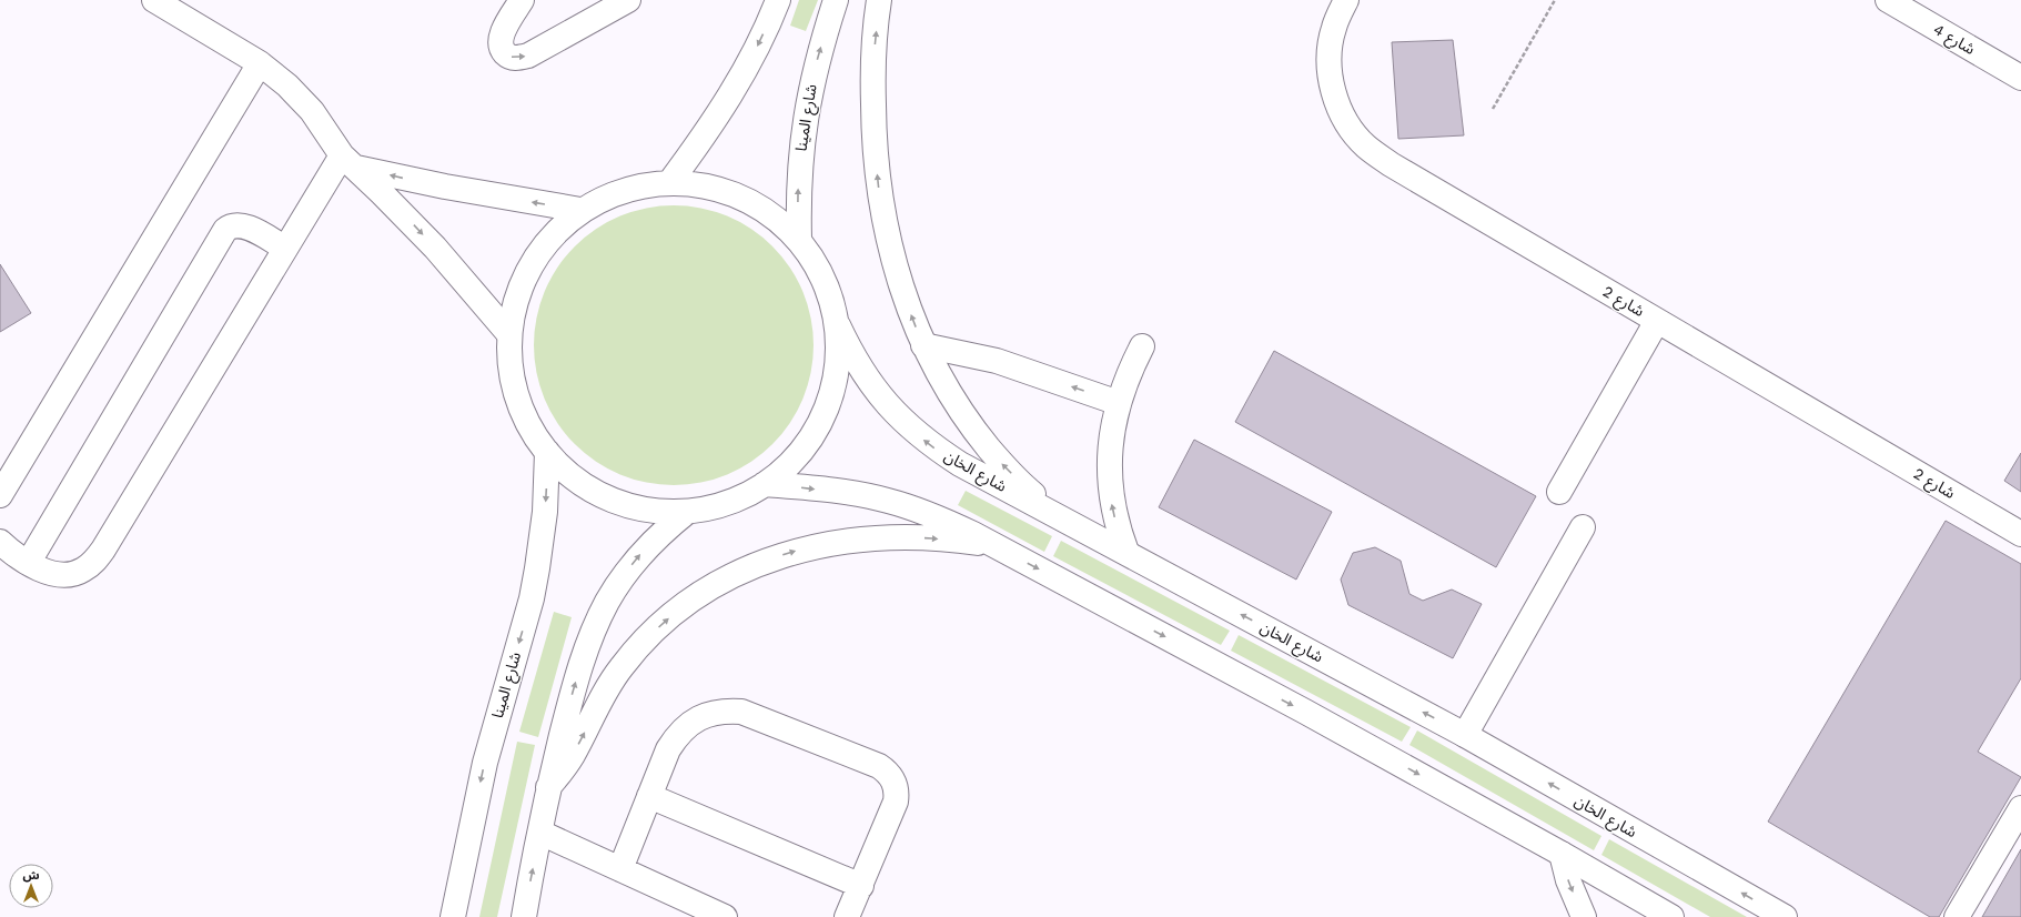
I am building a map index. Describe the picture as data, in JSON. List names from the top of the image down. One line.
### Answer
{"streets":{"main road":["شارع 4","شارع المينا","شارع 2","شارع الخان"]},"north":"top"}
